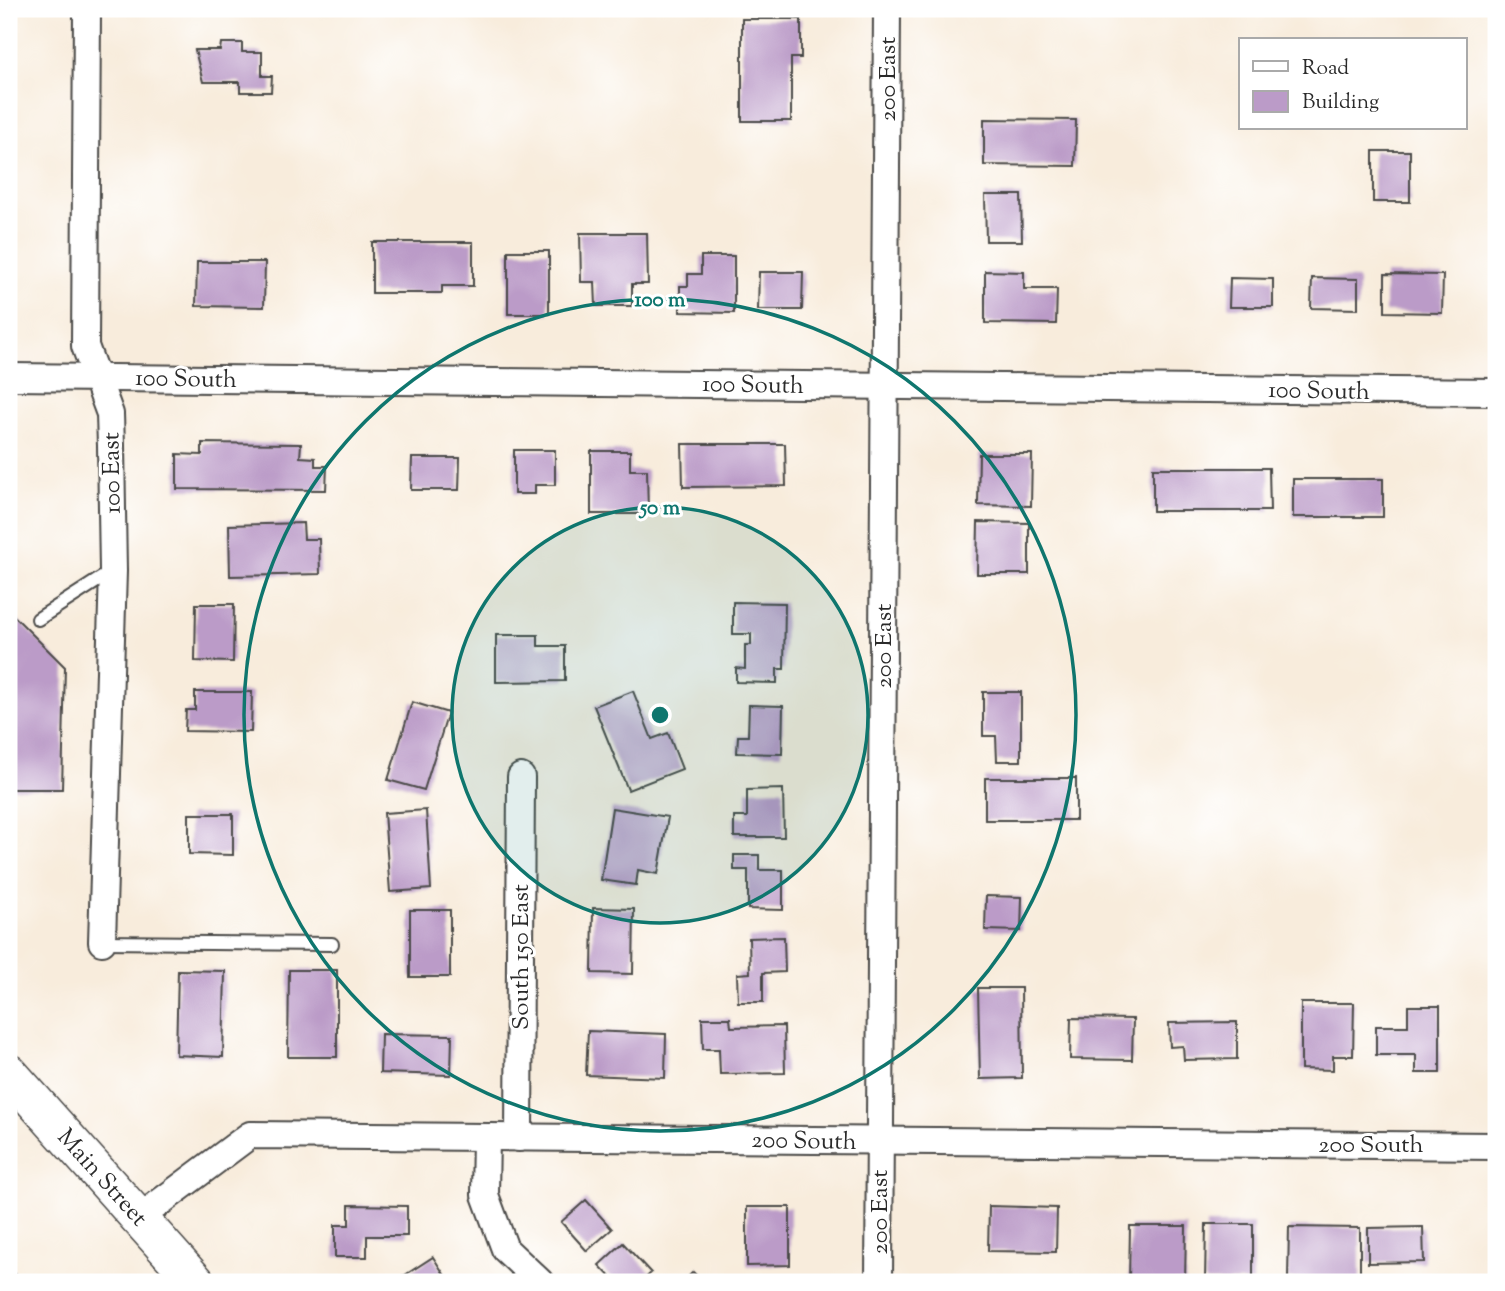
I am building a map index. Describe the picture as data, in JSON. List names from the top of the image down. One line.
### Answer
{"streets":{"main road":["Main Street"],"street":["200 East","100 South","100 East","South 150 East","200 South"]},"crossings":[["200 East","100 South"],["200 East","200 South"],["100 South","100 East"],["South 150 East","200 South"],["200 South","Main Street"]],"legend":["Road","Building"],"rings":["100 m","50 m"]}
